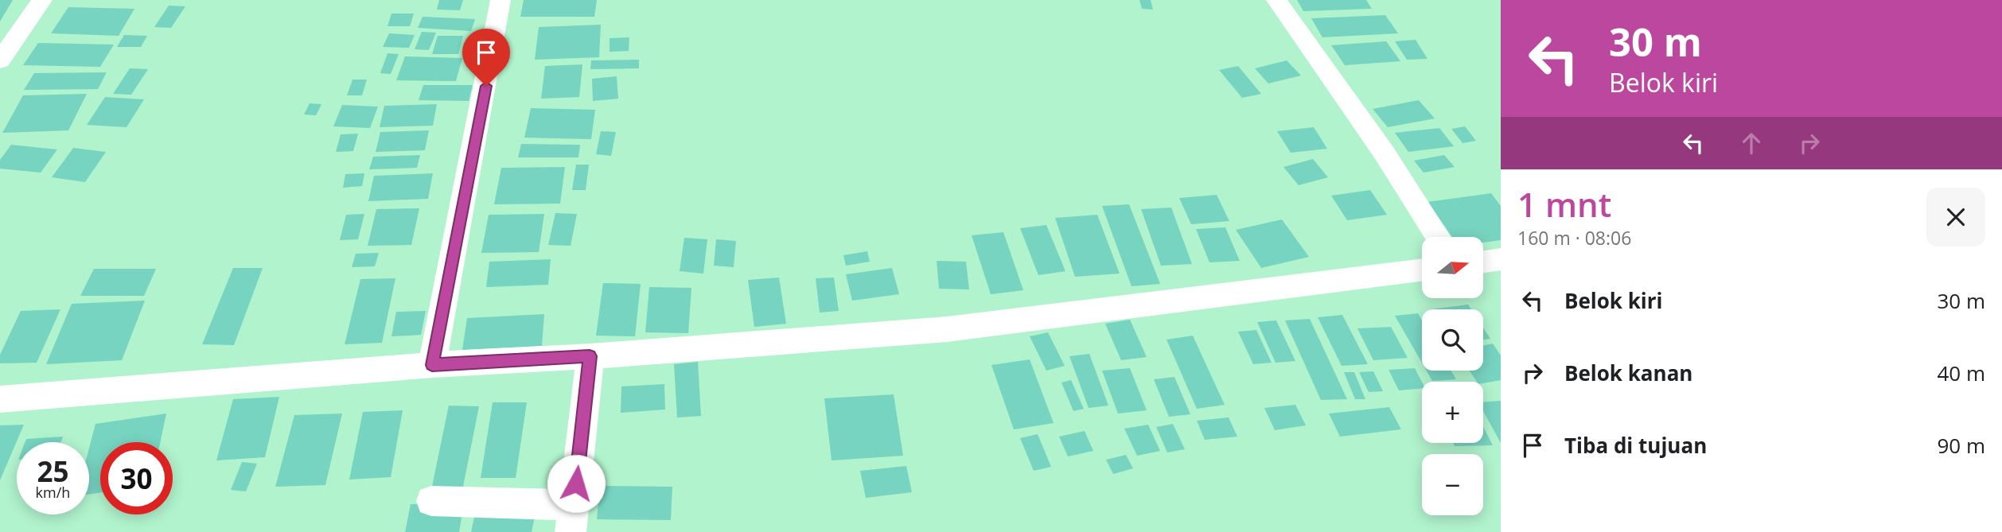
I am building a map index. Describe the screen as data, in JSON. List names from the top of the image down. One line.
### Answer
{"north":"right","page":{"turn":["30 m","Belok kiri"],"heading":["1 mnt","160 m · 08:06"],"map_buttons":["+","−"],"list":[{"name":"Belok kiri","value":"30 m"},{"name":"Belok kanan","value":"40 m"},{"name":"Tiba di tujuan","value":"90 m"}],"speed":"25 km/h","limit":"30"}}
